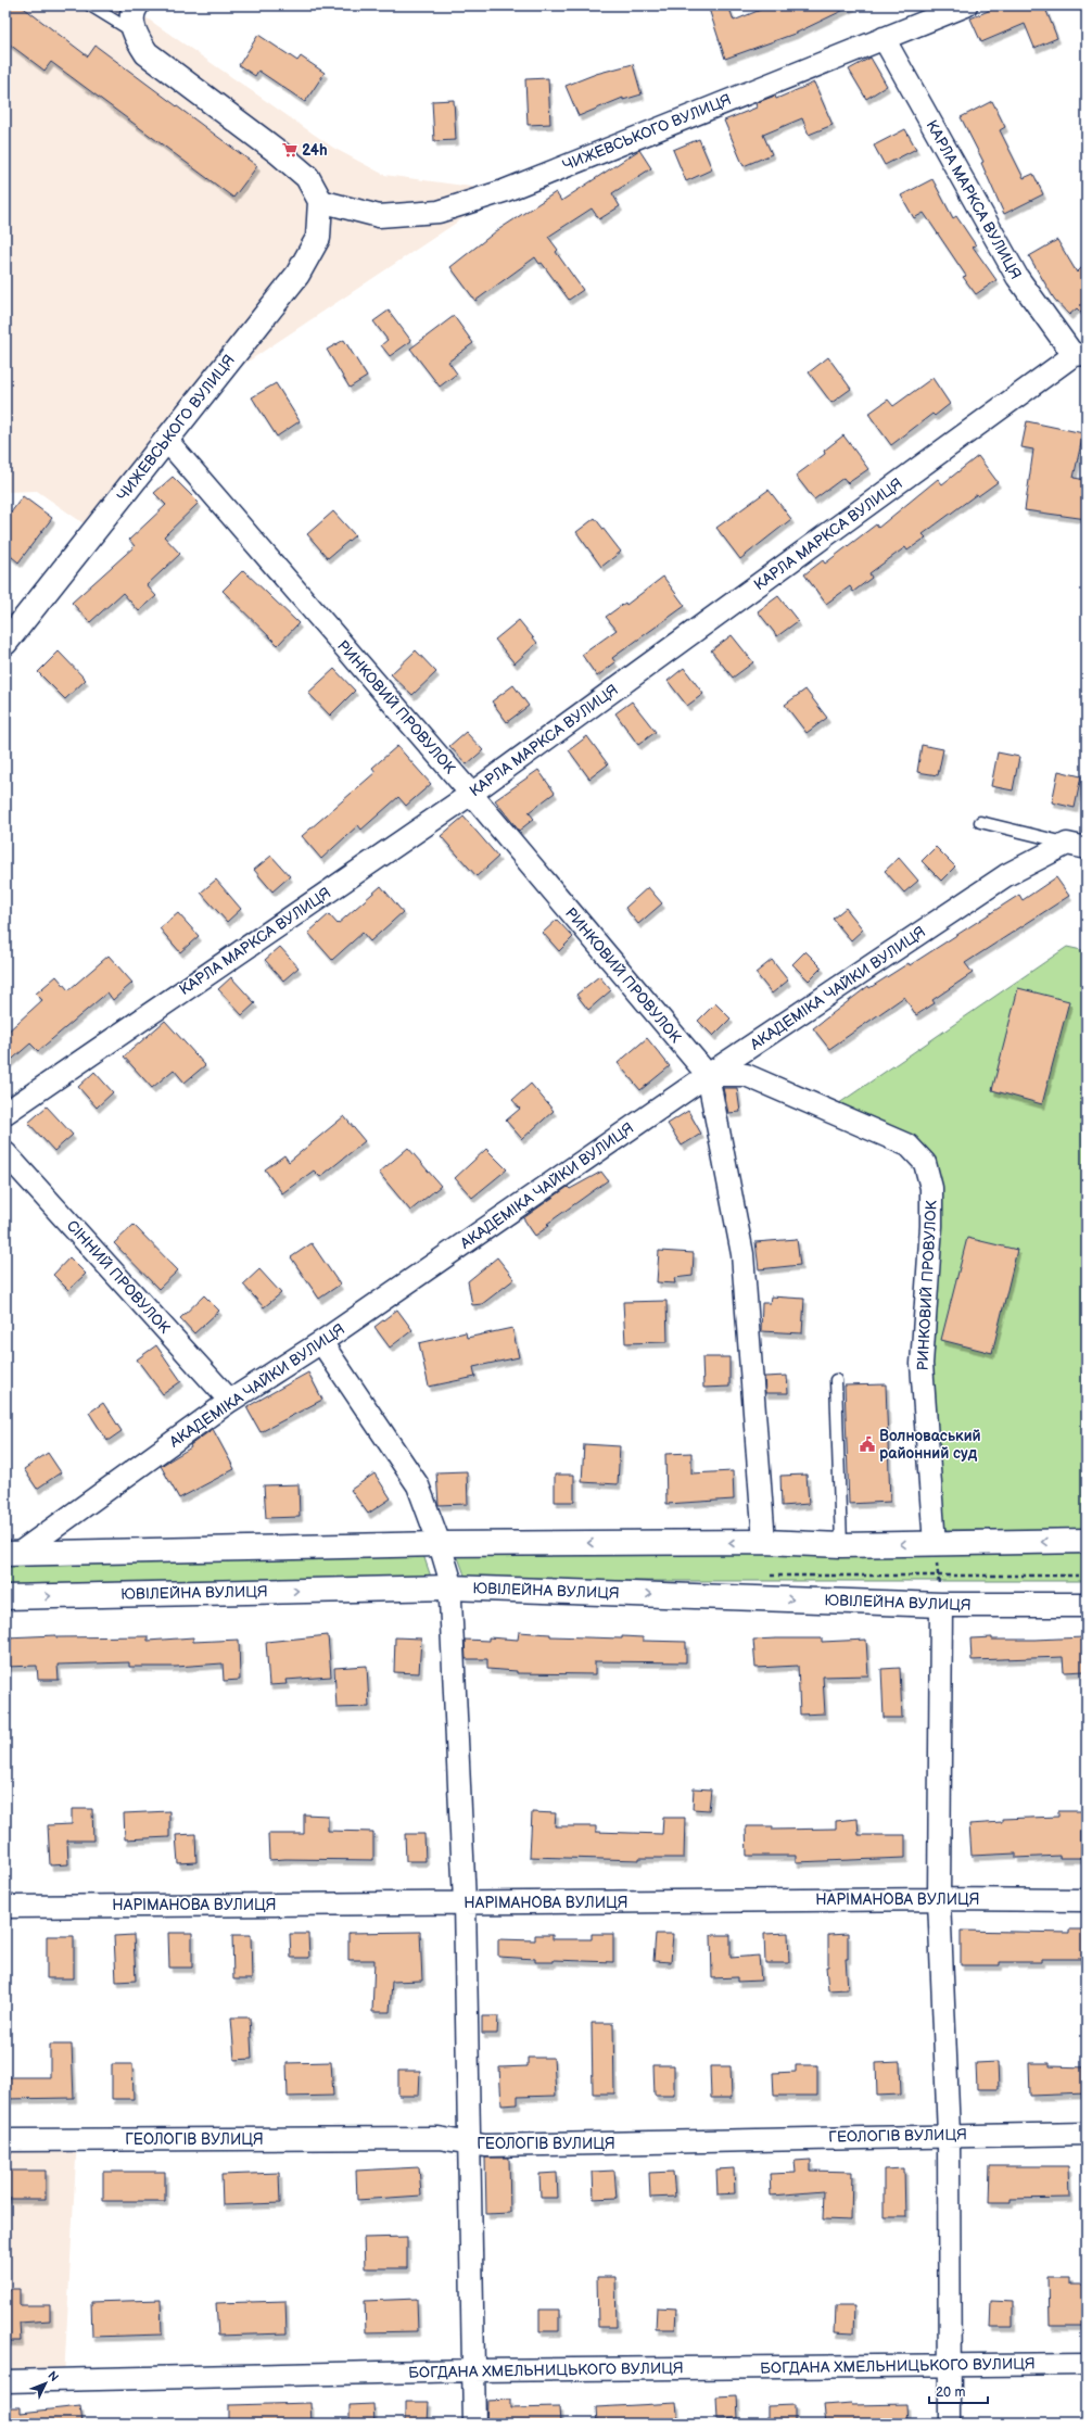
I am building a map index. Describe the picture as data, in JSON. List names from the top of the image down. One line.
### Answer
{"streets":{"street":["ЧИЖЕВСЬКОГО ВУЛИЦЯ","КАРЛА МАРКСА ВУЛИЦЯ","РИНКОВИЙ ПРОВУЛОК","АКАДЕМІКА ЧАЙКИ ВУЛИЦЯ","СІННИЙ ПРОВУЛОК","ЮВІЛЕЙНА ВУЛИЦЯ","НАРІМАНОВА ВУЛИЦЯ","ГЕОЛОГІВ ВУЛИЦЯ","БОГДАНА ХМЕЛЬНИЦЬКОГО ВУЛИЦЯ"]},"crossings":[["ЧИЖЕВСЬКОГО ВУЛИЦЯ","КАРЛА МАРКСА ВУЛИЦЯ"],["ЧИЖЕВСЬКОГО ВУЛИЦЯ","РИНКОВИЙ ПРОВУЛОК"],["КАРЛА МАРКСА ВУЛИЦЯ","РИНКОВИЙ ПРОВУЛОК"],["РИНКОВИЙ ПРОВУЛОК","АКАДЕМІКА ЧАЙКИ ВУЛИЦЯ"],["АКАДЕМІКА ЧАЙКИ ВУЛИЦЯ","СІННИЙ ПРОВУЛОК"]],"places":{"supermarket":["24h"],"public building":["Волноваський районний суд"]},"scale_bar":"20 m","north":"top right"}
